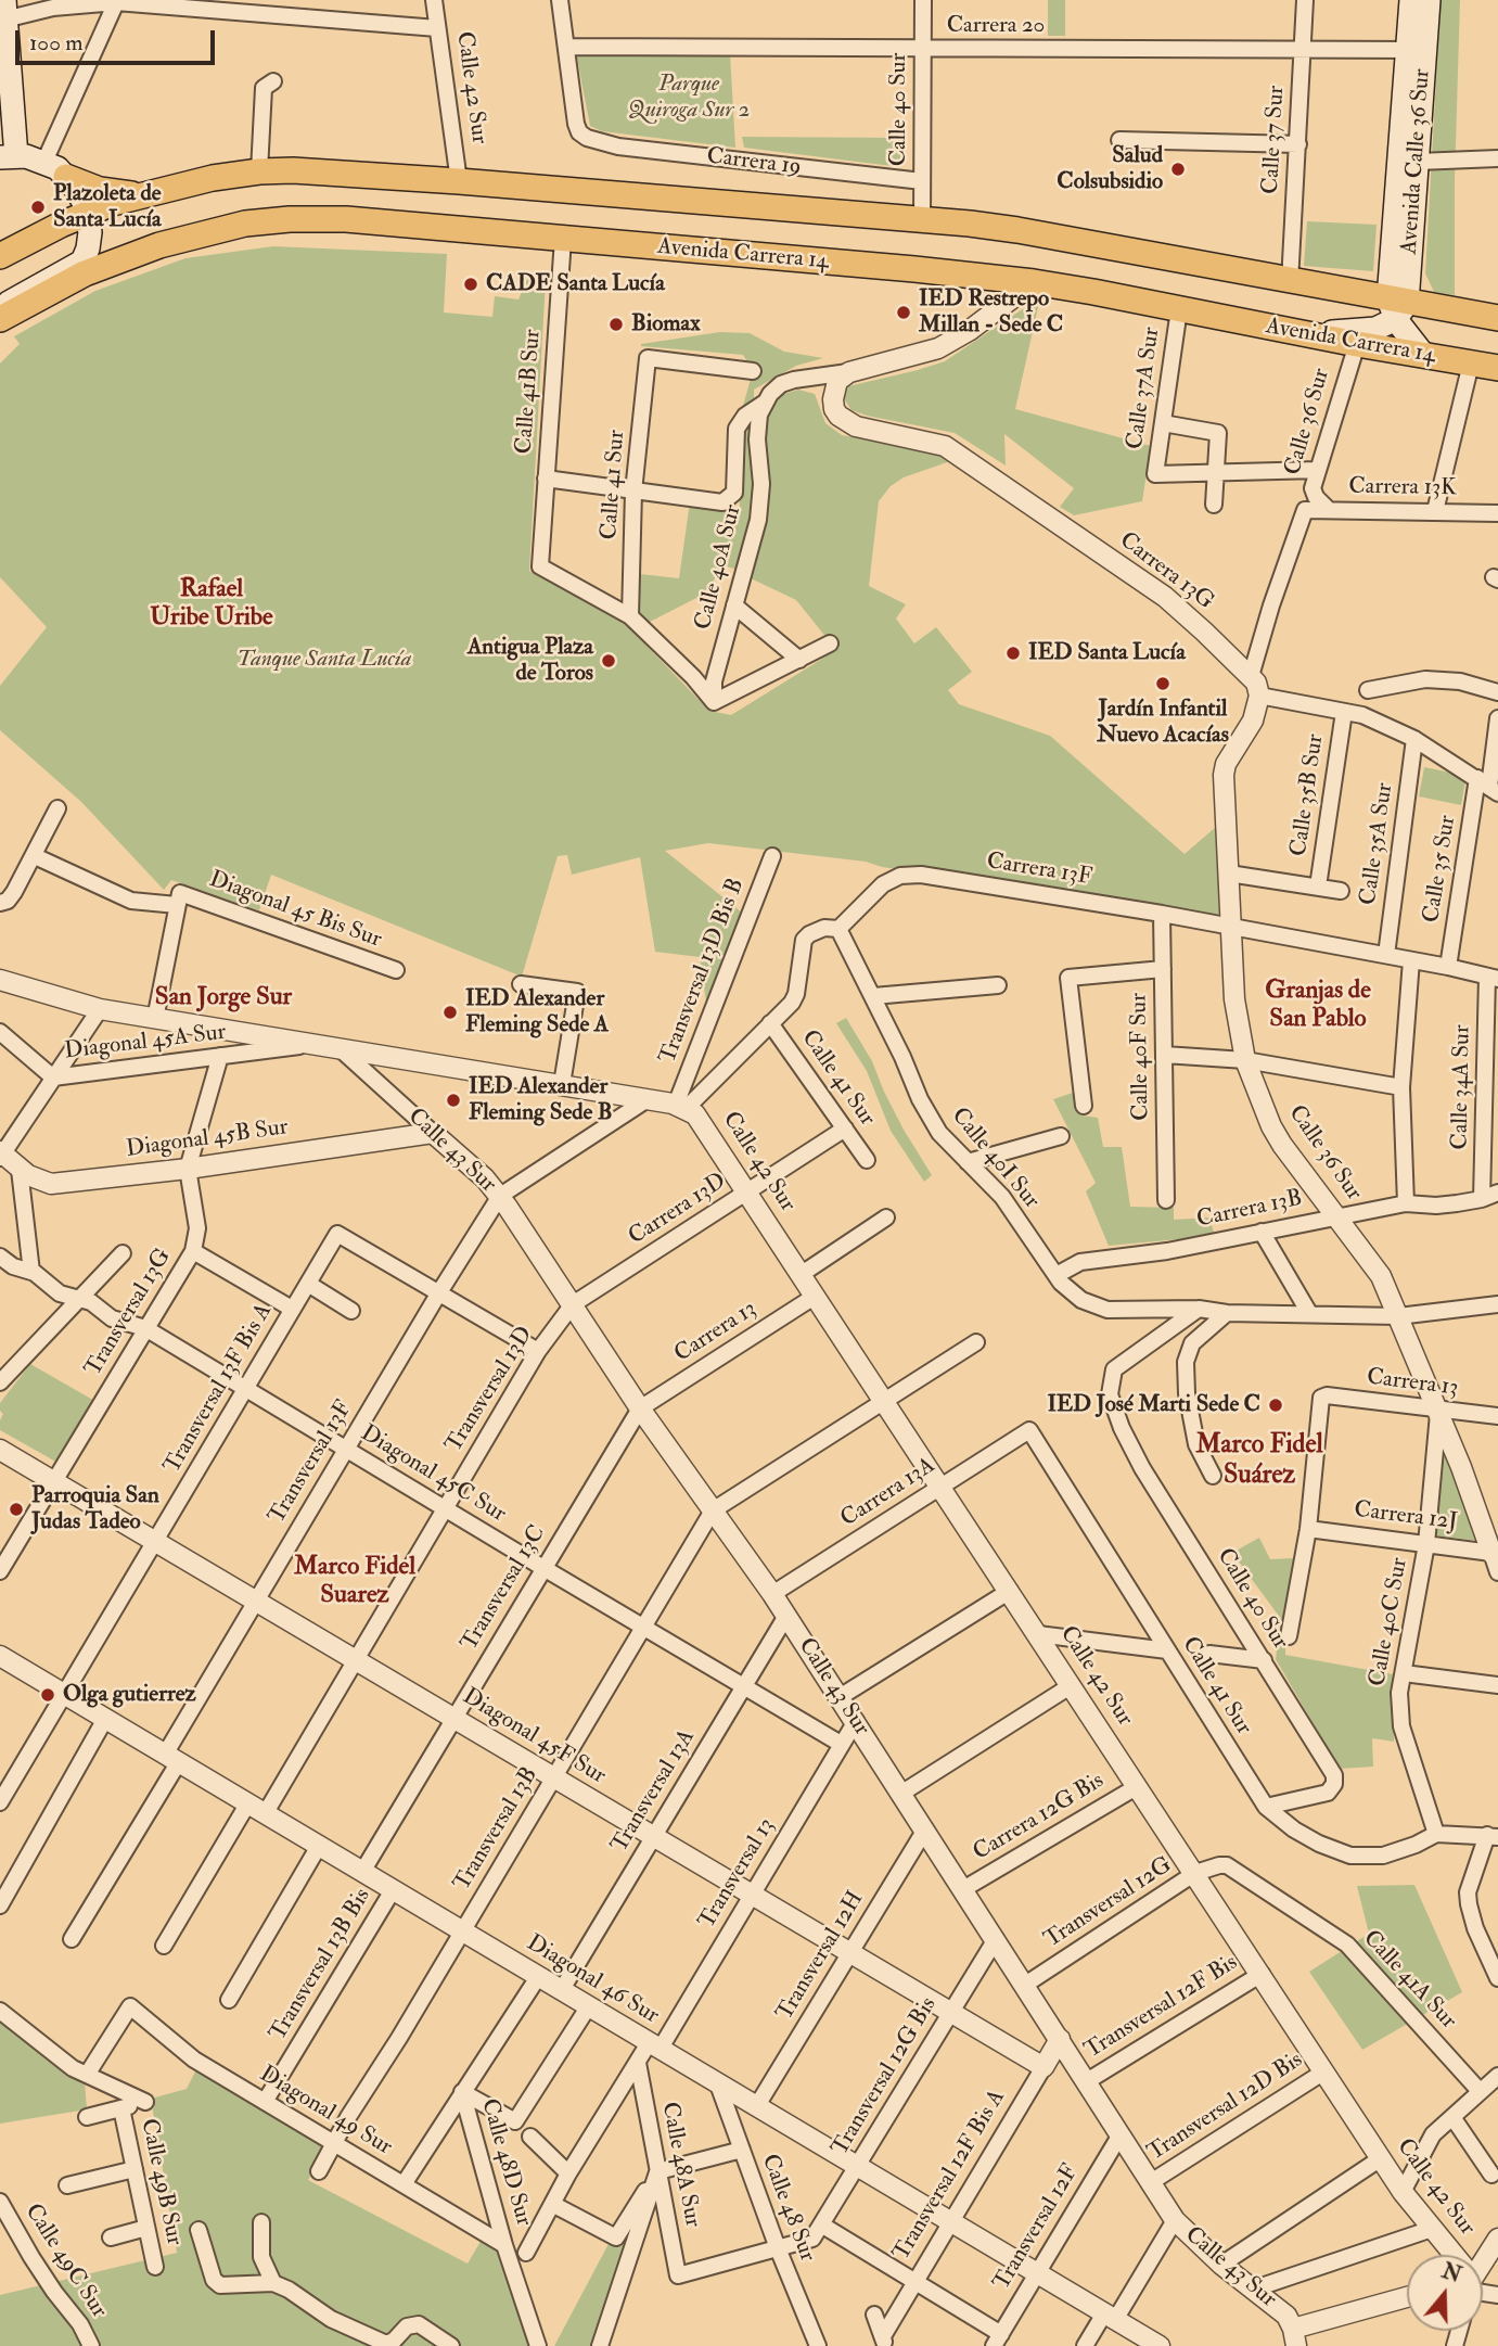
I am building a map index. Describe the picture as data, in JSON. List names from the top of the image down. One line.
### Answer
{"streets":{"main road":["Avenida Calle 36 Sur","Avenida Carrera 14"],"street":["Carrera 20","Calle 42 Sur","Calle 40 Sur","Calle 37 Sur","Carrera 19","Calle 37A Sur","Calle 41B Sur","Calle 36 Sur","Calle 41 Sur","Carrera 13K","Calle 40A Sur","Carrera 13G","Calle 35B Sur","Calle 35A Sur","Calle 35 Sur","Carrera 13F","Diagonal 45 Bis Sur","Transversal 13D Bis B","Diagonal 45A Sur","Calle 40F Sur","Calle 34A Sur","Diagonal 45B Sur","Calle 43 Sur","Calle 40I Sur","Carrera 13D","Carrera 13B","Transversal 13G","Carrera 13","Transversal 13F Bis A","Transversal 13D","Transversal 13F","Diagonal 45C Sur","Carrera 13A","Carrera 12J","Transversal 13C","Calle 40C Sur","Diagonal 45F Sur","Transversal 13A","Carrera 12G Bis","Transversal 13B","Transversal 13","Transversal 12G","Transversal 12H","Transversal 13B Bis","Diagonal 46 Sur","Calle 41A Sur","Transversal 12F Bis","Transversal 12G Bis","Transversal 12D Bis","Diagonal 49 Sur","Calle 48D Sur","Calle 48A Sur","Transversal 12F Bis A","Calle 49B Sur","Calle 48 Sur","Transversal 12F","Calle 49C Sur"]},"crossings":[["Carrera 20","Calle 40 Sur"],["Carrera 20","Calle 37 Sur"],["Carrera 20","Avenida Calle 36 Sur"],["Carrera 20","Carrera 19"],["Calle 42 Sur","Carrera 13F"],["Calle 42 Sur","Transversal 13D Bis B"],["Calle 42 Sur","Carrera 13D"],["Calle 42 Sur","Carrera 13"],["Calle 42 Sur","Carrera 13A"],["Calle 42 Sur","Carrera 12G Bis"],["Calle 42 Sur","Transversal 12G"],["Calle 42 Sur","Transversal 12F Bis"],["Calle 42 Sur","Transversal 12D Bis"],["Calle 40 Sur","Carrera 19"],["Calle 40 Sur","Calle 41 Sur"],["Calle 40 Sur","Calle 40I Sur"],["Avenida Carrera 14","Calle 37A Sur"],["Avenida Carrera 14","Calle 41B Sur"],["Avenida Carrera 14","Calle 36 Sur"],["Calle 41B Sur","Calle 41 Sur"],["Calle 36 Sur","Carrera 13K"],["Calle 36 Sur","Carrera 13G"],["Calle 36 Sur","Carrera 13F"],["Calle 36 Sur","Carrera 13B"],["Calle 36 Sur","Carrera 13"],["Calle 36 Sur","Carrera 12J"],["Calle 36 Sur","Calle 40C Sur"],["Calle 41 Sur","Carrera 13F"],["Calle 41 Sur","Carrera 13D"],["Calle 41 Sur","Carrera 13A"],["Calle 41 Sur","Calle 40C Sur"],["Calle 35A Sur","Carrera 13F"],["Calle 35 Sur","Carrera 13F"],["Carrera 13F","Transversal 13D Bis B"],["Carrera 13F","Calle 40F Sur"],["Carrera 13F","Calle 34A Sur"],["Carrera 13F","Calle 40I Sur"],["Diagonal 45A Sur","Transversal 13G"],["Calle 34A Sur","Carrera 13B"],["Diagonal 45B Sur","Calle 43 Sur"],["Diagonal 45B Sur","Transversal 13G"],["Calle 43 Sur","Carrera 13D"],["Calle 43 Sur","Carrera 13"],["Calle 43 Sur","Transversal 13D"],["Calle 43 Sur","Transversal 13F"],["Calle 43 Sur","Carrera 13A"],["Calle 43 Sur","Transversal 13C"],["Calle 43 Sur","Transversal 13A"],["Calle 43 Sur","Carrera 12G Bis"],["Calle 43 Sur","Transversal 13B"],["Calle 43 Sur","Transversal 13"],["Calle 43 Sur","Transversal 12G"],["Calle 43 Sur","Transversal 12H"],["Calle 43 Sur","Transversal 12F Bis"],["Calle 43 Sur","Transversal 12G Bis"],["Calle 43 Sur","Transversal 12D Bis"],["Calle 43 Sur","Transversal 12F Bis A"],["Calle 43 Sur","Transversal 12F"],["Calle 40I Sur","Carrera 13B"],["Carrera 13D","Transversal 13D"],["Transversal 13G","Diagonal 45C Sur"],["Transversal 13G","Diagonal 45F Sur"],["Carrera 13","Carrera 12J"],["Carrera 13","Transversal 13C"],["Carrera 13","Calle 40C Sur"],["Transversal 13F Bis A","Transversal 13F"],["Transversal 13F Bis A","Diagonal 45C Sur"],["Transversal 13F Bis A","Diagonal 45F Sur"],["Transversal 13F Bis A","Diagonal 46 Sur"],["Transversal 13D","Diagonal 45C Sur"],["Transversal 13D","Diagonal 45F Sur"],["Transversal 13D","Diagonal 46 Sur"],["Transversal 13F","Diagonal 45C Sur"],["Transversal 13F","Diagonal 45F Sur"],["Transversal 13F","Diagonal 46 Sur"],["Diagonal 45C Sur","Transversal 13C"],["Diagonal 45C Sur","Transversal 13A"],["Diagonal 45C Sur","Transversal 13B"],["Diagonal 45C Sur","Transversal 13"],["Carrera 12J","Calle 40C Sur"],["Transversal 13C","Diagonal 45F Sur"],["Transversal 13C","Diagonal 46 Sur"],["Diagonal 45F Sur","Transversal 13A"],["Diagonal 45F Sur","Transversal 13B"],["Diagonal 45F Sur","Transversal 13"],["Diagonal 45F Sur","Transversal 12H"],["Diagonal 45F Sur","Transversal 12G Bis"],["Diagonal 45F Sur","Transversal 12F Bis A"],["Transversal 13A","Diagonal 46 Sur"],["Transversal 13B","Diagonal 46 Sur"],["Transversal 13B","Diagonal 49 Sur"],["Transversal 13","Diagonal 46 Sur"],["Transversal 13","Calle 48A Sur"],["Transversal 12G","Calle 41A Sur"],["Transversal 12H","Diagonal 46 Sur"],["Transversal 13B Bis","Diagonal 46 Sur"],["Transversal 13B Bis","Diagonal 49 Sur"],["Diagonal 46 Sur","Transversal 12G Bis"],["Diagonal 46 Sur","Transversal 12F Bis A"],["Diagonal 46 Sur","Calle 48 Sur"],["Diagonal 46 Sur","Transversal 12F"],["Transversal 12G Bis","Calle 48A Sur"],["Transversal 12G Bis","Calle 48 Sur"],["Diagonal 49 Sur","Calle 48D Sur"],["Calle 48A Sur","Calle 48 Sur"]],"districts":["Rafael Uribe Uribe","Granjas de San Pablo","San Jorge Sur","Marco Fidel Suárez","Marco Fidel Suarez"],"parks":["Parque Quiroga Sur 2","Tanque Santa Lucía"],"places":["Salud Colsubsidio","Plazoleta de Santa Lucía","CADE Santa Lucía","IED Restrepo Millan - Sede C","Biomax","IED Santa Lucía","Antigua Plaza de Toros","Jardín Infantil Nuevo Acacías","IED Alexander Fleming Sede A","IED Alexander Fleming Sede B","IED José Marti Sede C","Parroquia San Judas Tadeo","Olga gutierrez"],"scale_bar":"100 m","north":"top"}
